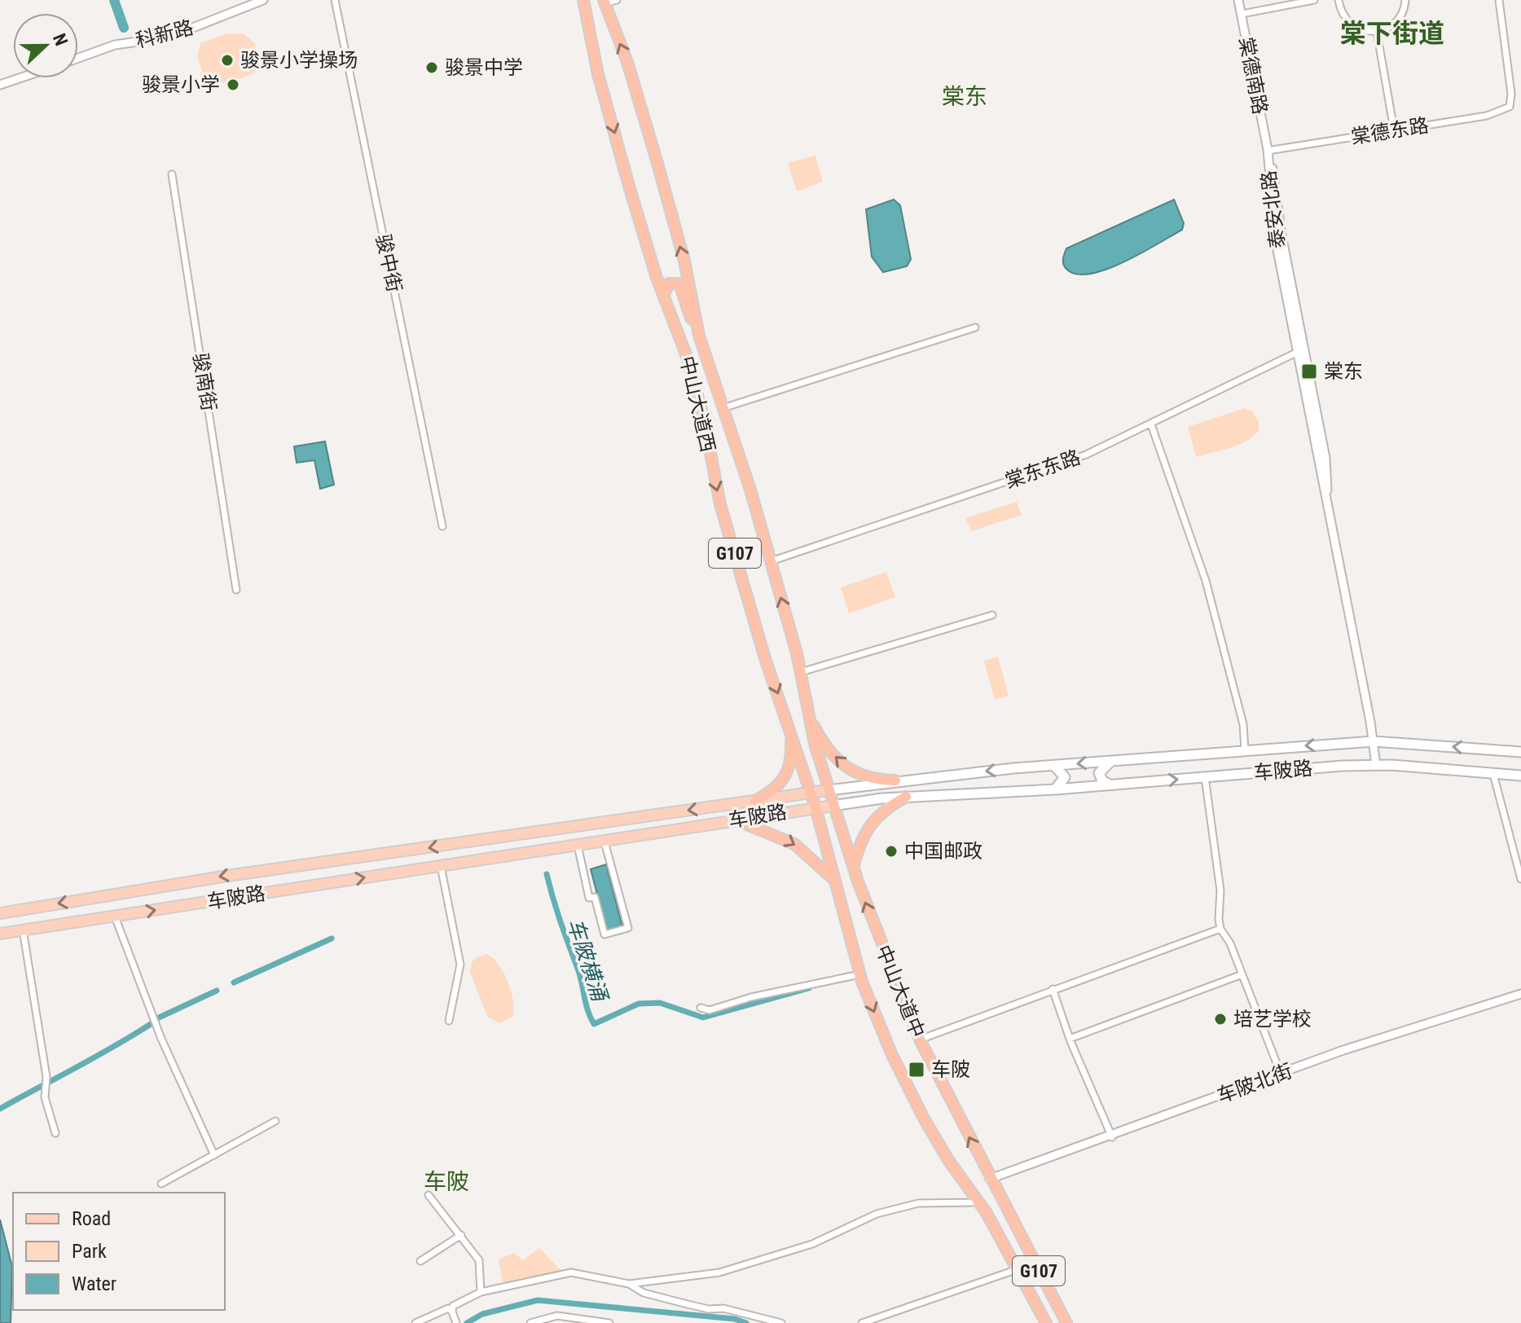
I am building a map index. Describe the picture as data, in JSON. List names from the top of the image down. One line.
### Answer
{"streets":{"highway":["中山大道西","G107","中山大道中"],"main road":["车陂路"],"street":["科新路","棠德南路","棠德东路","泰安北路","骏中街","骏南街","棠东东路","车陂北街"]},"crossings":[["棠德南路","棠德东路"],["棠德南路","泰安北路"],["棠德东路","泰安北路"],["泰安北路","棠东东路"],["泰安北路","车陂路"],["中山大道西","棠东东路"],["中山大道西","车陂路"],["中山大道西","中山大道中"],["车陂路","中山大道中"],["中山大道中","车陂北街"]],"districts":["棠下街道","棠东","车陂"],"water":["车陂横涌"],"places":{"other":["骏景小学操场","骏景中学","骏景小学","中国邮政","培艺学校"],"transit":["棠东","车陂"]},"legend":["Road","Park","Water"],"north":"right"}
